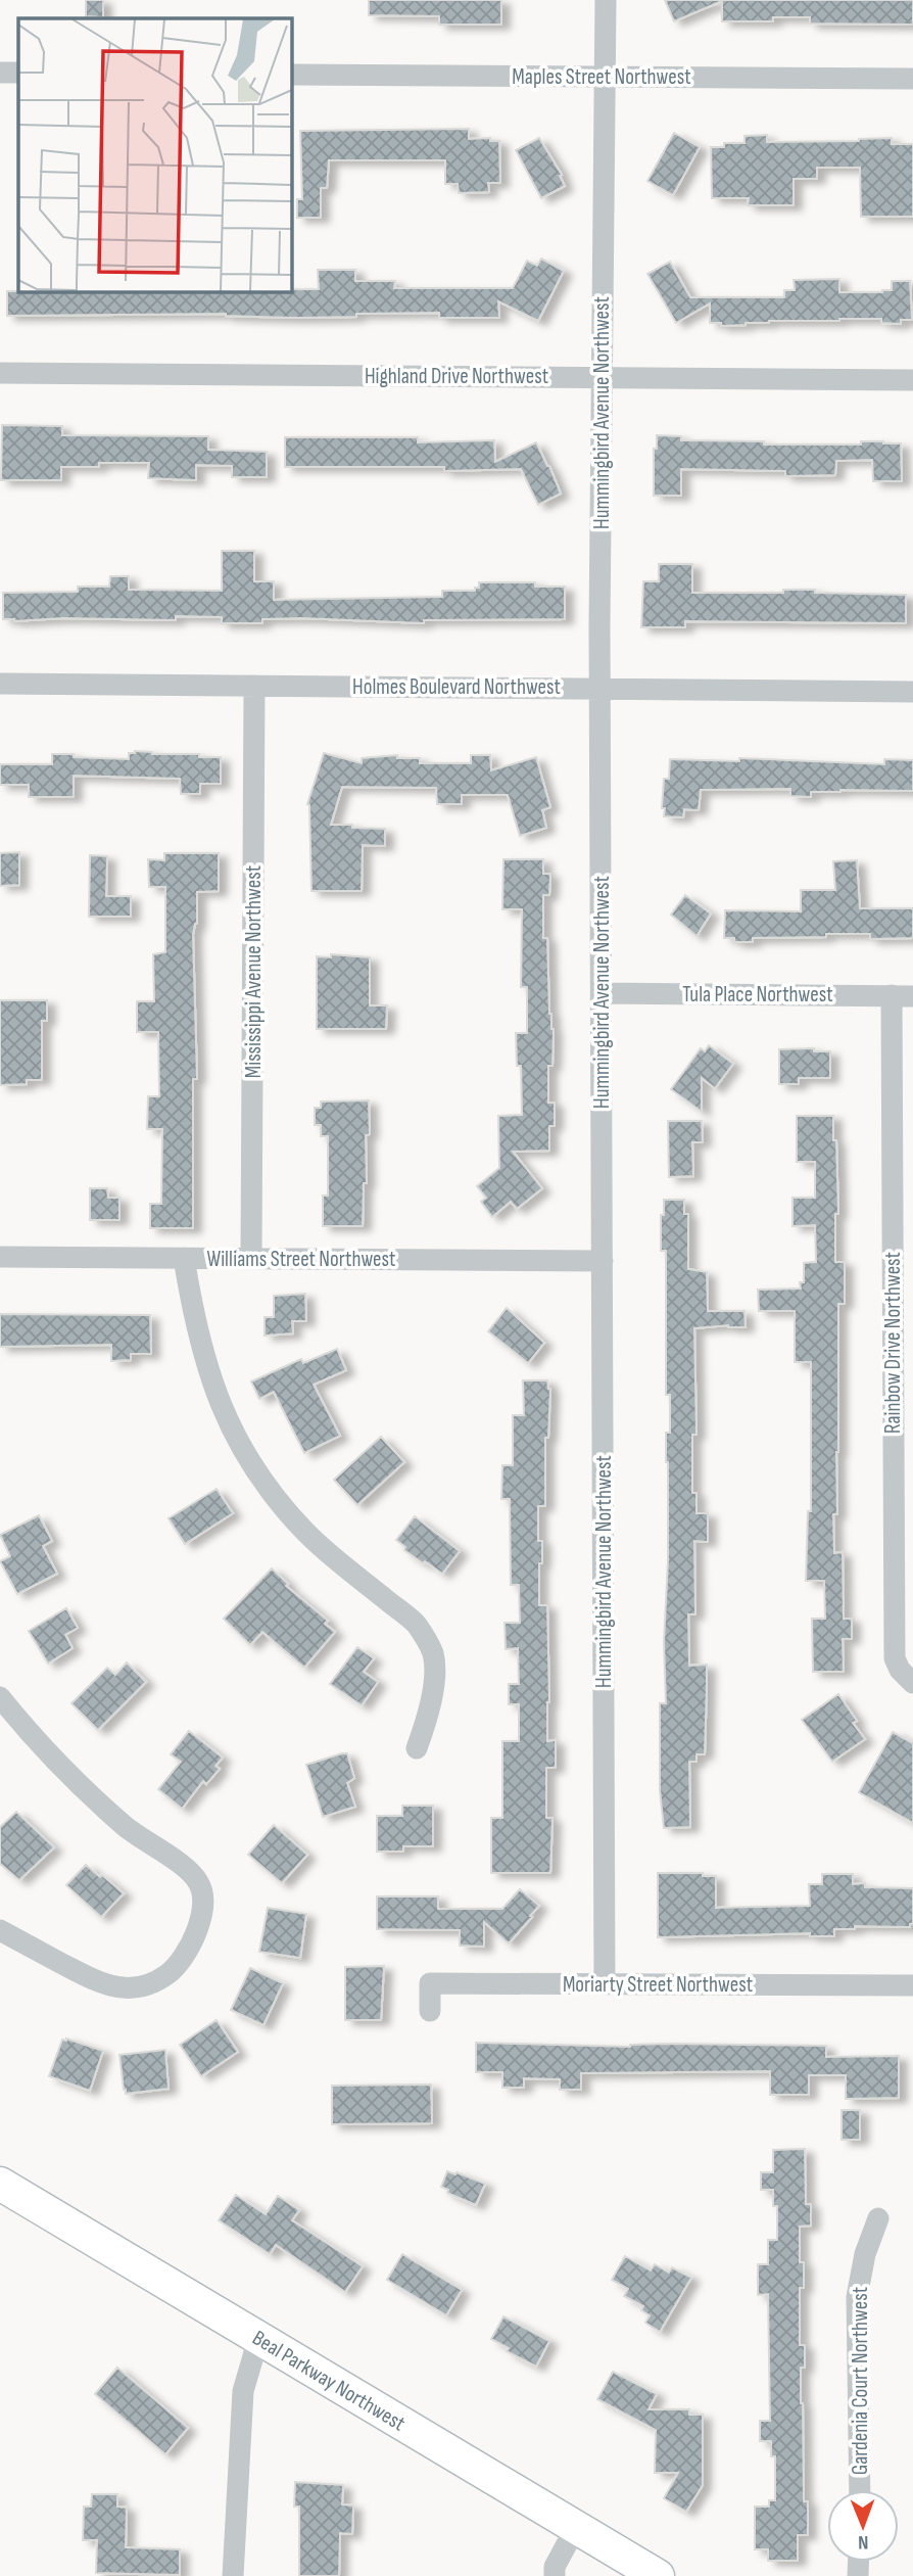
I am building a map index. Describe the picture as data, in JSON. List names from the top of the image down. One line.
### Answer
{"streets":{"main road":["Beal Parkway Northwest"],"street":["Maples Street Northwest","Highland Drive Northwest","Hummingbird Avenue Northwest","Holmes Boulevard Northwest","Mississippi Avenue Northwest","Tula Place Northwest","Williams Street Northwest","Rainbow Drive Northwest","Moriarty Street Northwest","Gardenia Court Northwest"]},"crossings":[["Maples Street Northwest","Hummingbird Avenue Northwest"],["Highland Drive Northwest","Hummingbird Avenue Northwest"],["Hummingbird Avenue Northwest","Holmes Boulevard Northwest"],["Hummingbird Avenue Northwest","Tula Place Northwest"],["Hummingbird Avenue Northwest","Williams Street Northwest"],["Hummingbird Avenue Northwest","Moriarty Street Northwest"],["Holmes Boulevard Northwest","Mississippi Avenue Northwest"],["Mississippi Avenue Northwest","Williams Street Northwest"],["Tula Place Northwest","Rainbow Drive Northwest"]],"north":"bottom"}
